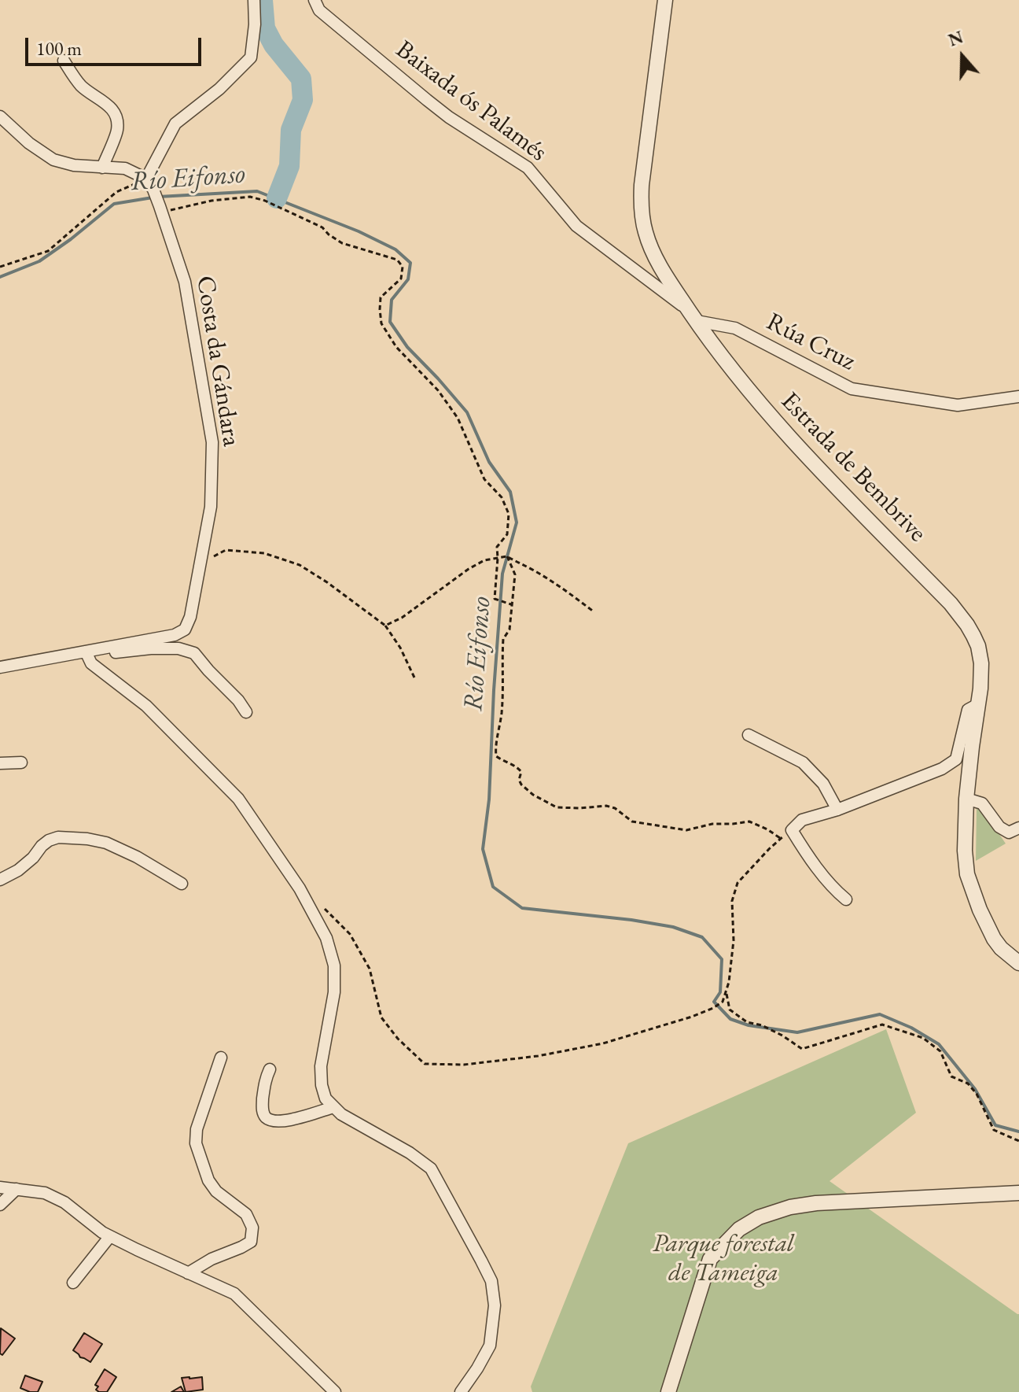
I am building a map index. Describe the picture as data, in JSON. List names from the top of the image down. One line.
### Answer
{"streets":{"street":["Baixada ós Palamés","Rúa Cruz","Costa da Gándara","Estrada de Bembrive"]},"crossings":[["Baixada ós Palamés","Rúa Cruz"],["Baixada ós Palamés","Estrada de Bembrive"],["Rúa Cruz","Estrada de Bembrive"]],"water":["Río Eifonso"],"parks":["Parque forestal de Tameiga"],"scale_bar":"100 m","north":"top"}
